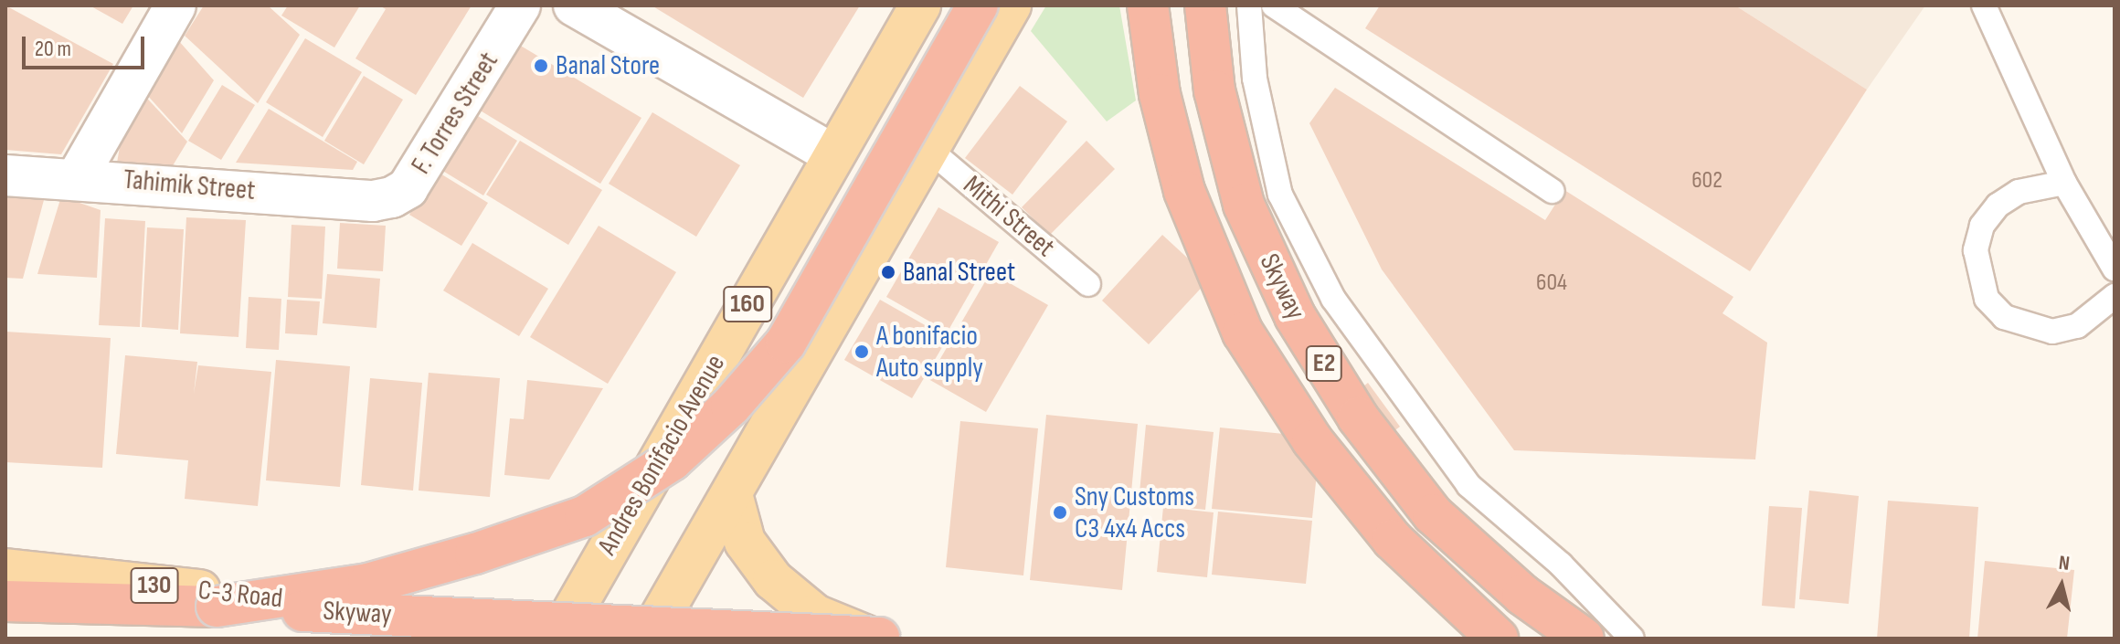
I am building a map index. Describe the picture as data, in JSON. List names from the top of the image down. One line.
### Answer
{"streets":{"highway":["Skyway","E2"],"main road":["160","Andres Bonifacio Avenue","130","C-3 Road"],"street":["F. Torres Street","Tahimik Street"],"lane":["Mithi Street"]},"crossings":[["F. Torres Street","Tahimik Street"],["Andres Bonifacio Avenue","C-3 Road"],["130","C-3 Road"]],"places":["Banal Store","Banal Street","A bonifacio Auto supply","Sny Customs C3 4x4 Accs"],"house_numbers":["602","604"],"scale_bar":"20 m","north":"top"}
